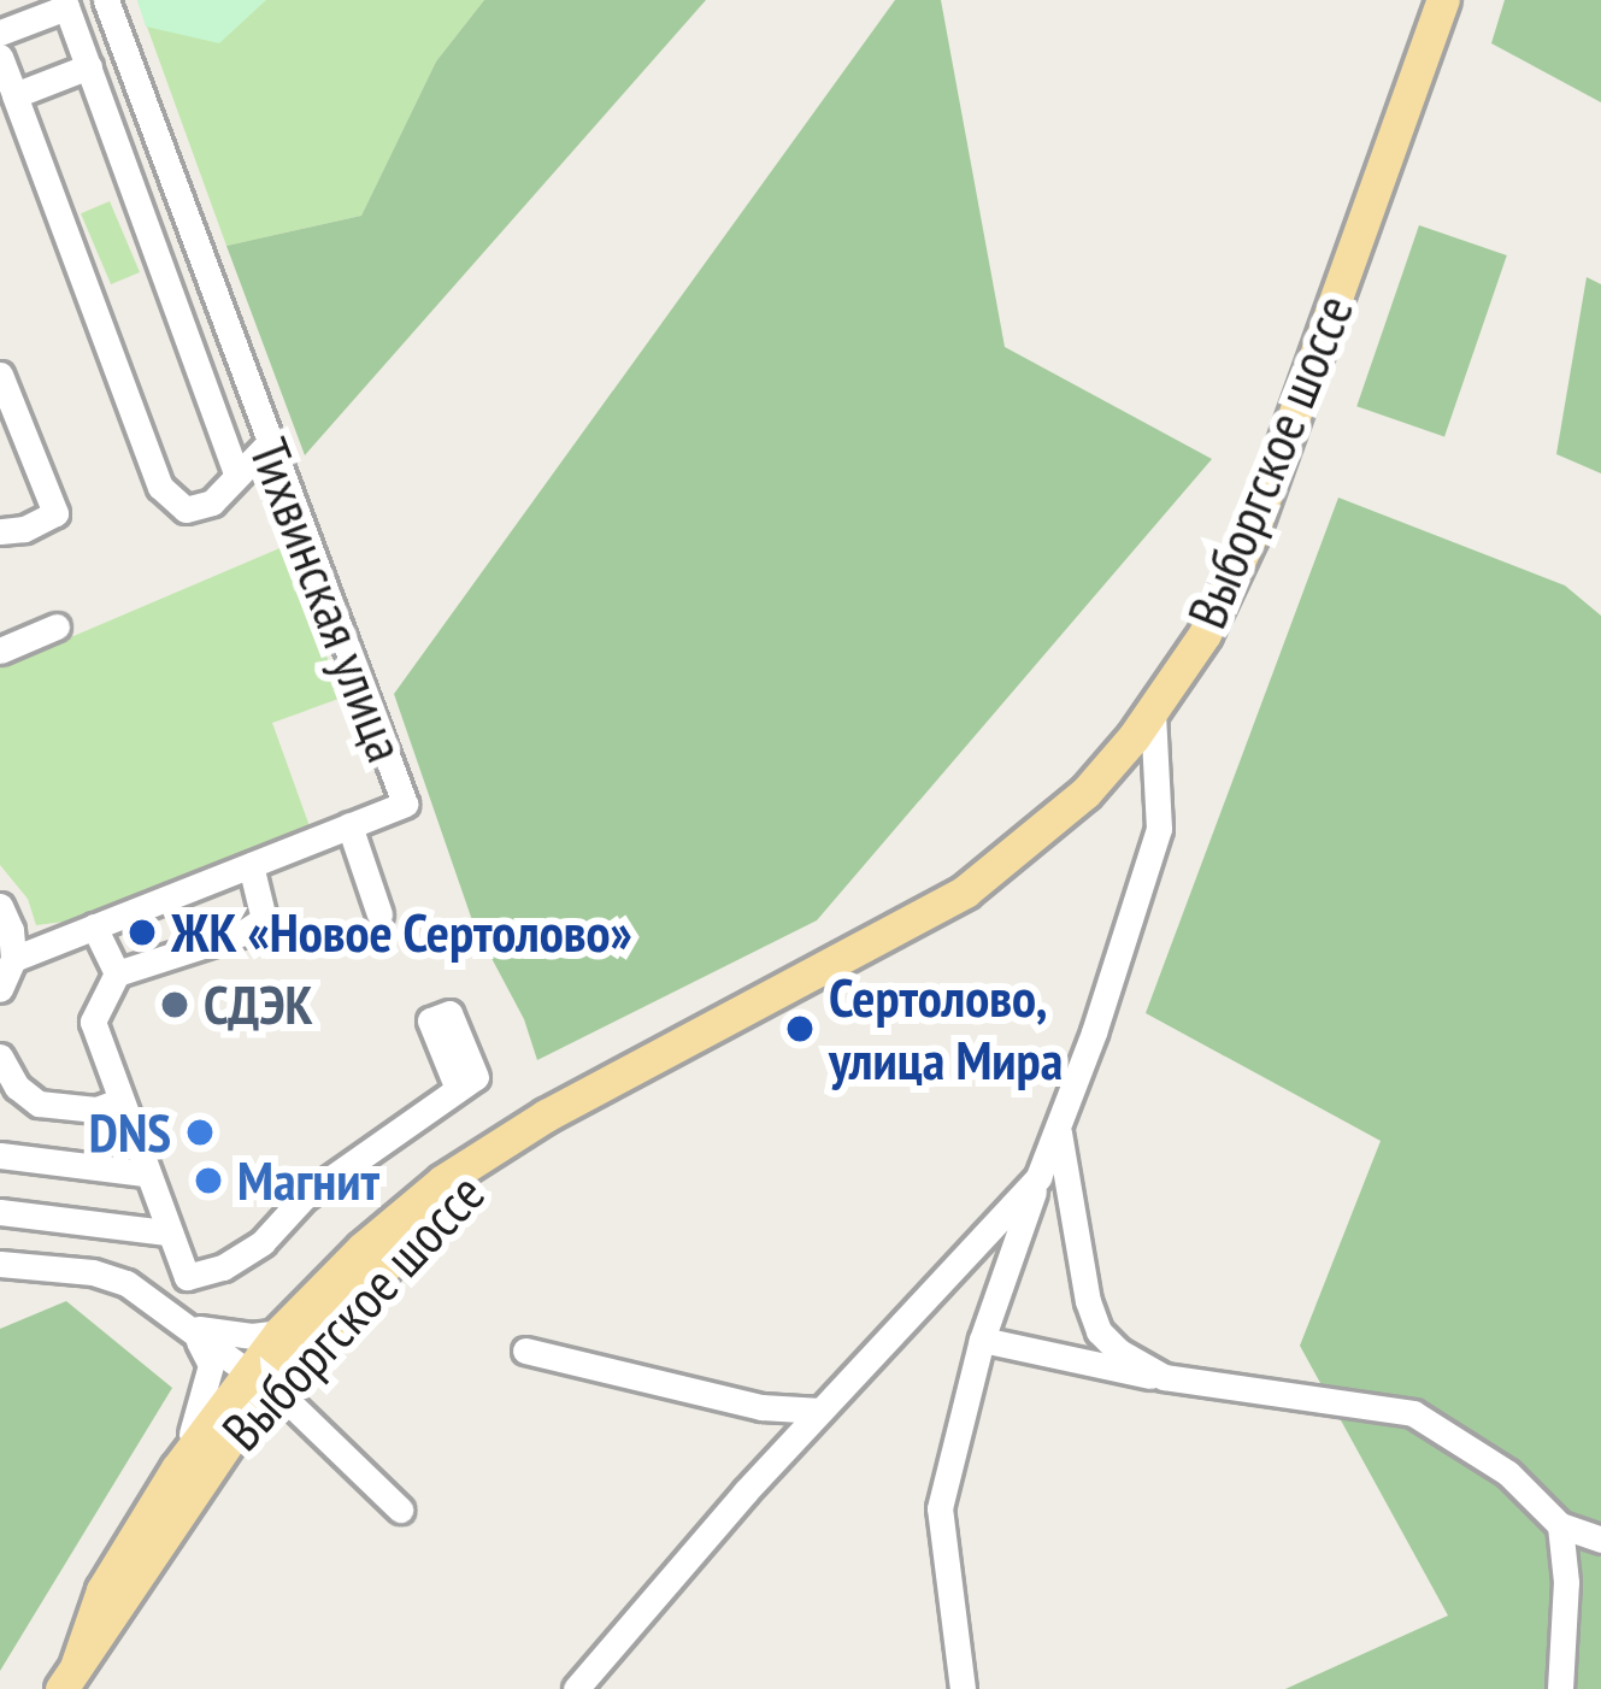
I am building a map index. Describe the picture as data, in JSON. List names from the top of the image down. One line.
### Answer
{"streets":{"main road":["Выборгское шоссе"],"street":["Тихвинская улица"]},"places":["ЖК «Новое Сертолово»","СДЭК","Сертолово, улица Мира","DNS","Магнит"]}
